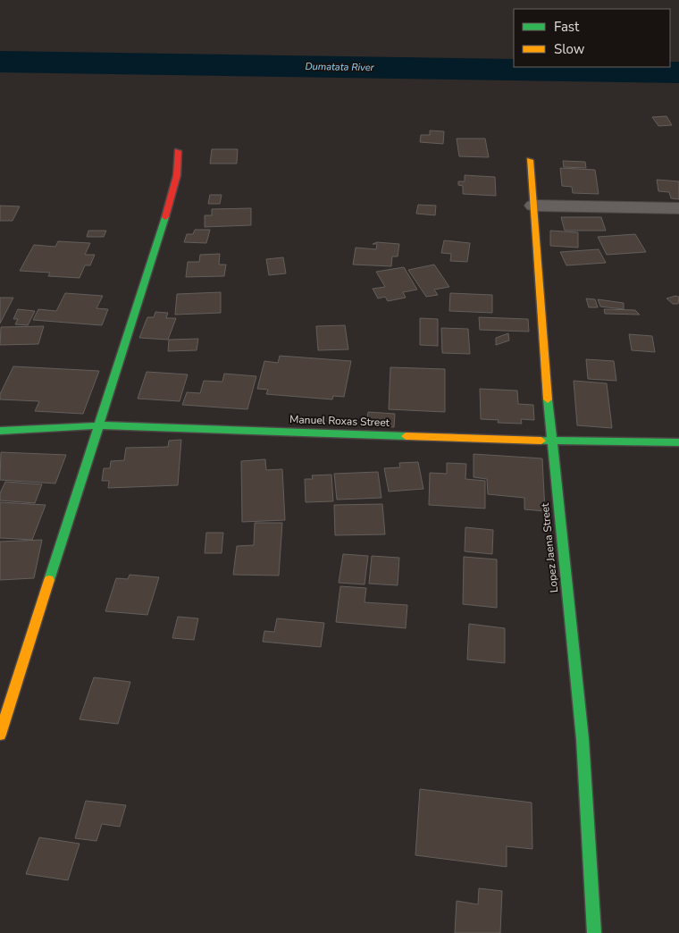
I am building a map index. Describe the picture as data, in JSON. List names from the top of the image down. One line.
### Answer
{"streets":{"street":["Manuel Roxas Street","Lopez Jaena Street"]},"crossings":[["Manuel Roxas Street","Lopez Jaena Street"]],"water":["Dumatata River"],"legend":["Fast","Slow"]}
